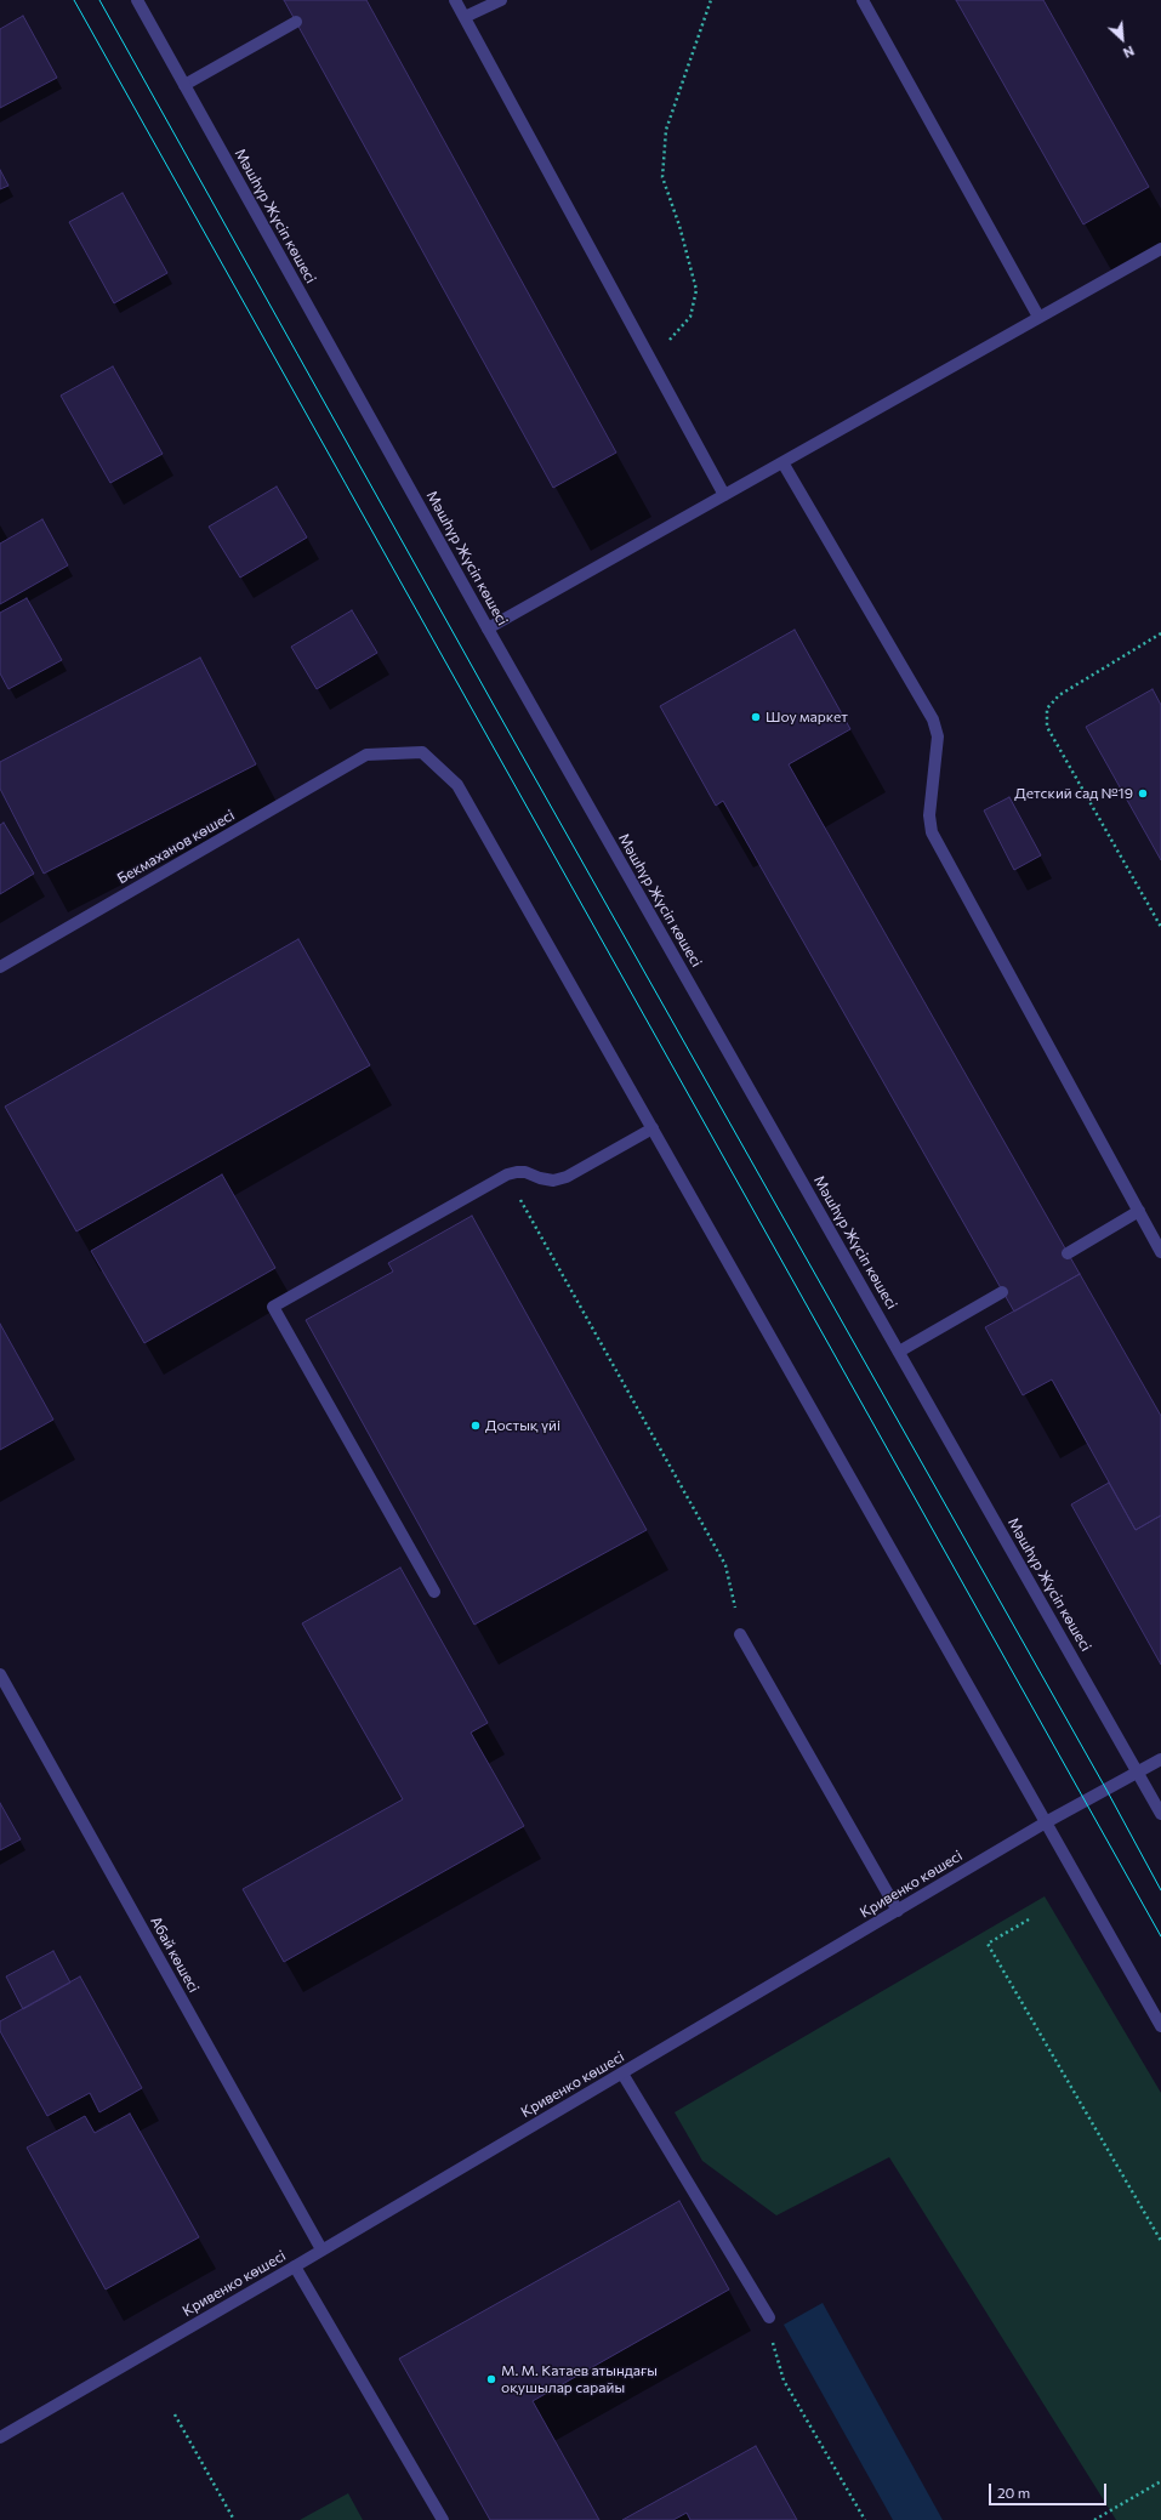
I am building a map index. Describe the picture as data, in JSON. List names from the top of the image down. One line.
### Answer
{"streets":{"street":["Мәшһүр Жүсіп көшесі","Бекмаханов көшесі","Кривенко көшесі","Абай көшесі"]},"crossings":[["Мәшһүр Жүсіп көшесі","Кривенко көшесі"],["Кривенко көшесі","Абай көшесі"]],"places":["Шоу маркет","Детский сад №19","Достық үйі","М. М. Катаев атындағы оқушылар сарайы"],"scale_bar":"20 m","north":"bottom right"}
